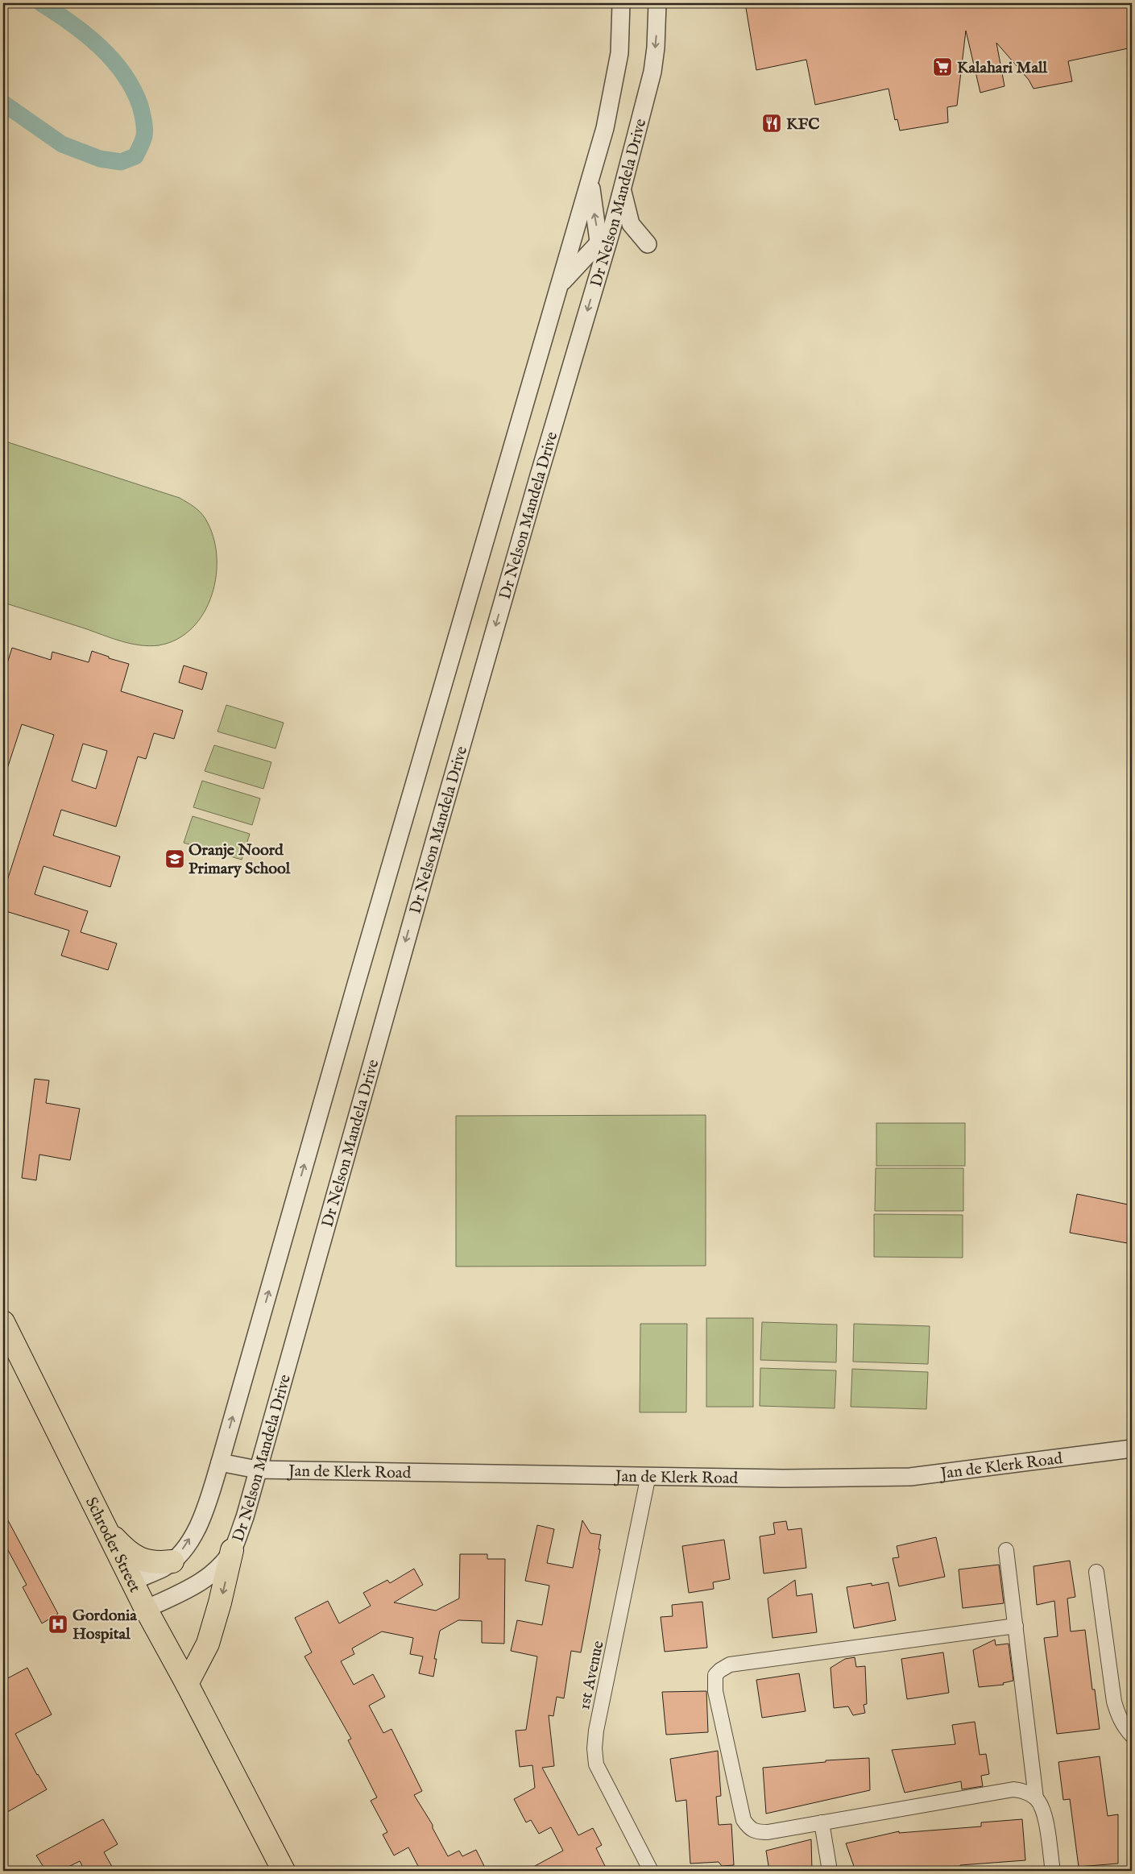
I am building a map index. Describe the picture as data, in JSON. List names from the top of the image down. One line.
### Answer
{"streets":{"highway":["Schroder Street"],"street":["Dr Nelson Mandela Drive","Jan de Klerk Road","1st Avenue"]},"crossings":[["Dr Nelson Mandela Drive","Jan de Klerk Road"],["Dr Nelson Mandela Drive","Schroder Street"],["Jan de Klerk Road","1st Avenue"]],"places":{"supermarket":["Kalahari Mall"],"restaurant":["KFC"],"school or university":["Oranje Noord Primary School"],"hospital":["Gordonia Hospital"]}}
